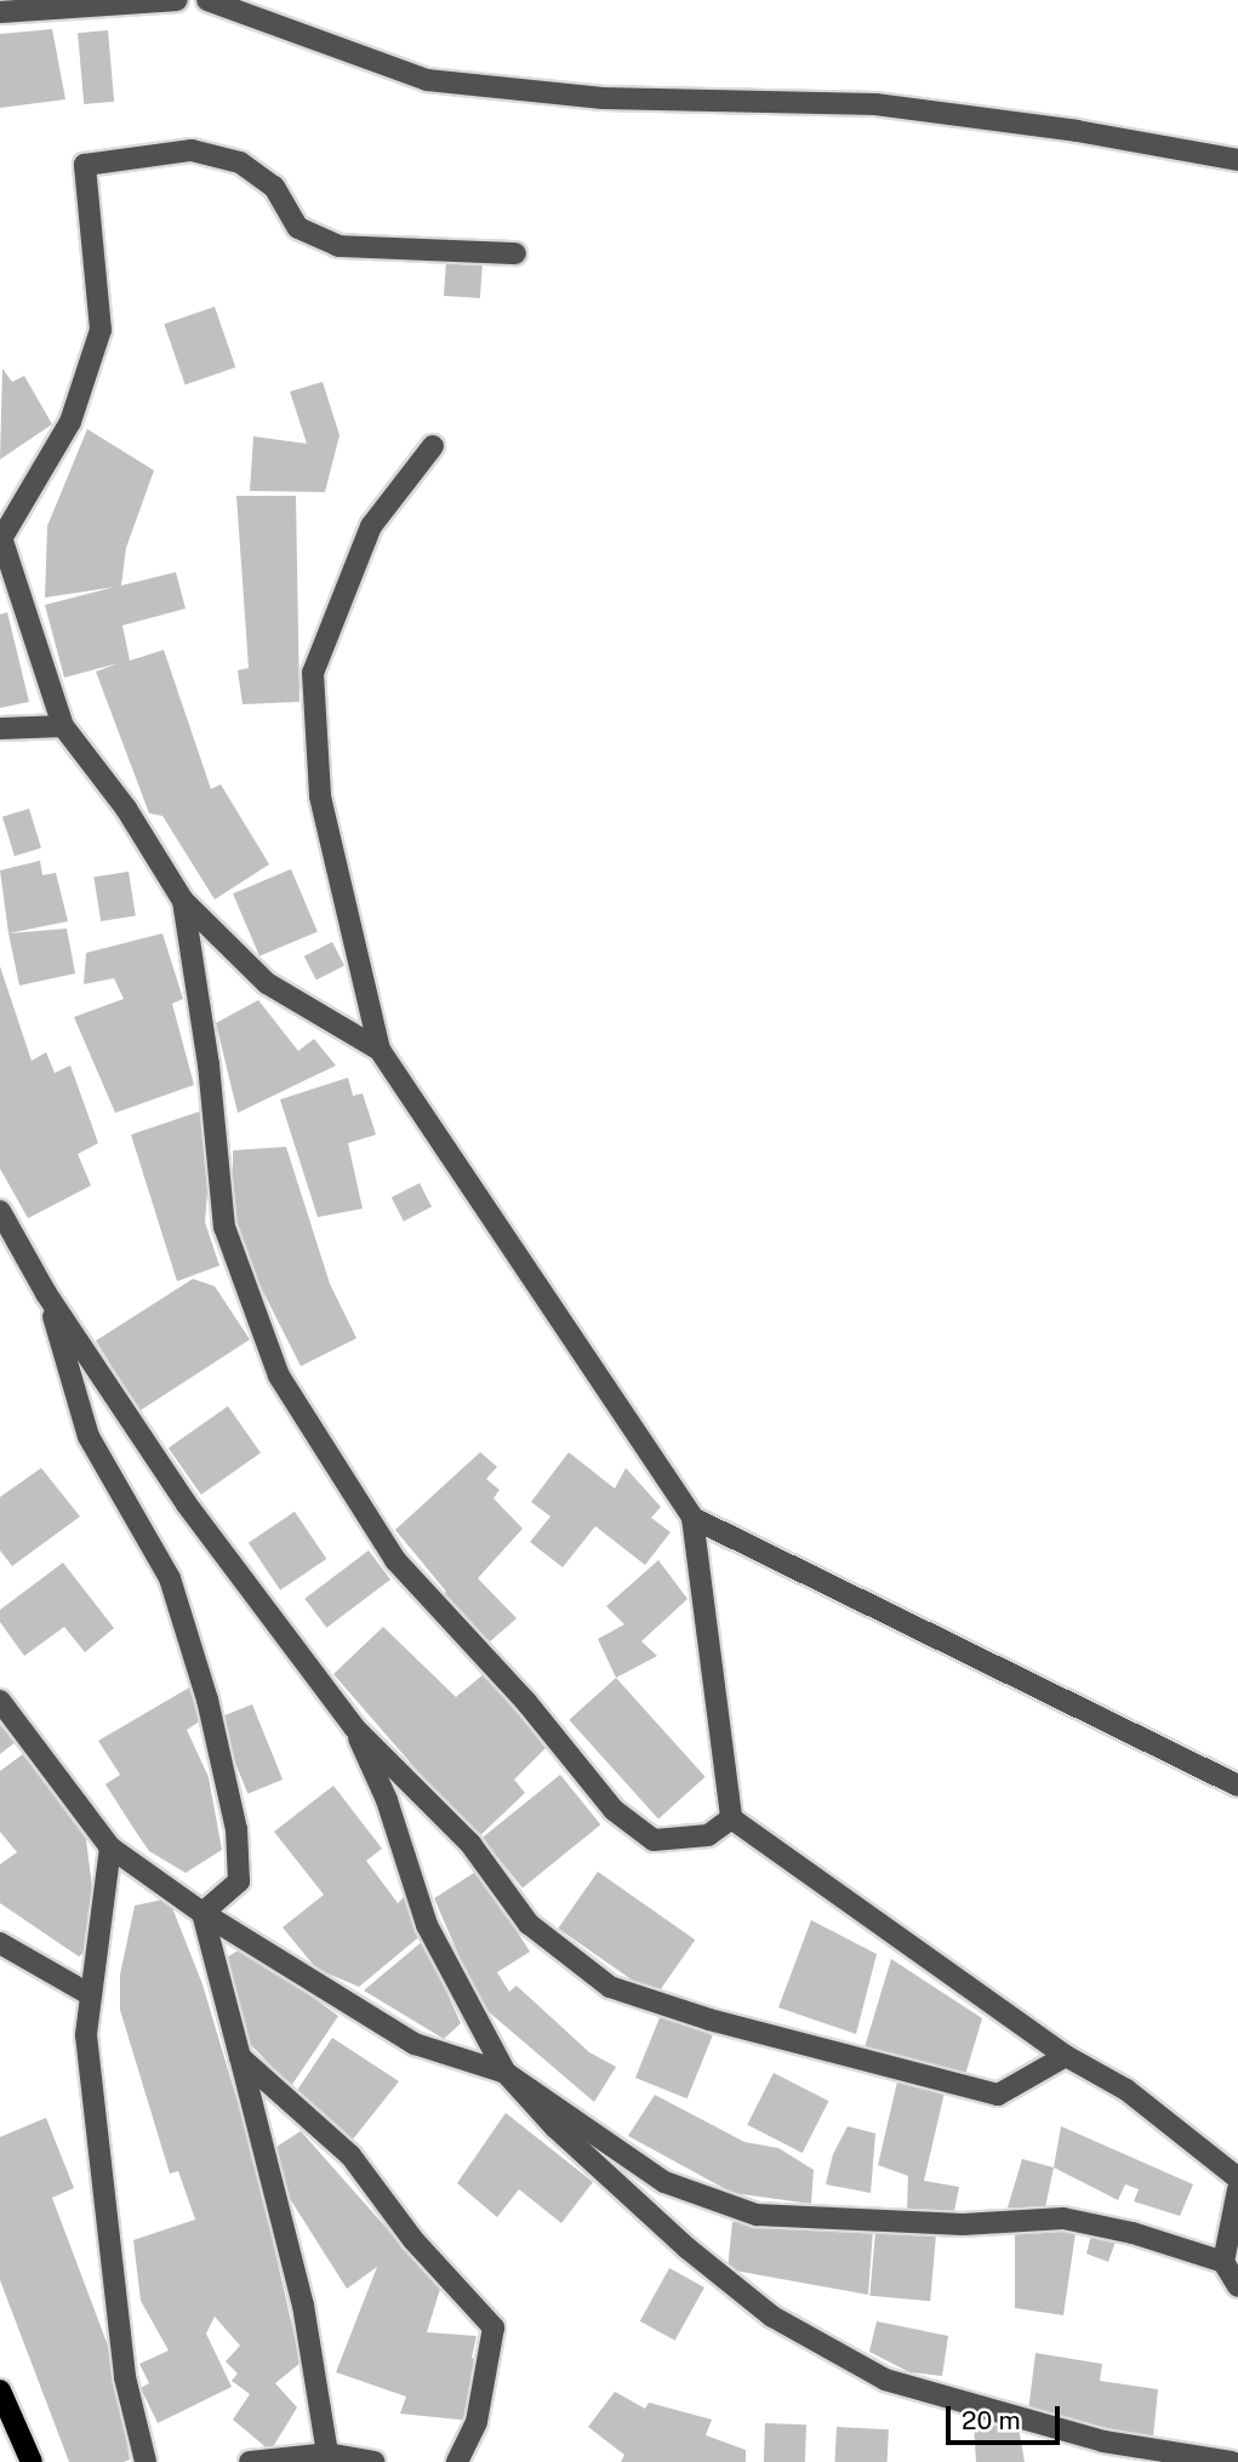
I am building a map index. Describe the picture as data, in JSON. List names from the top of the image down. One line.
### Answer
{"scale_bar":"20 m"}
